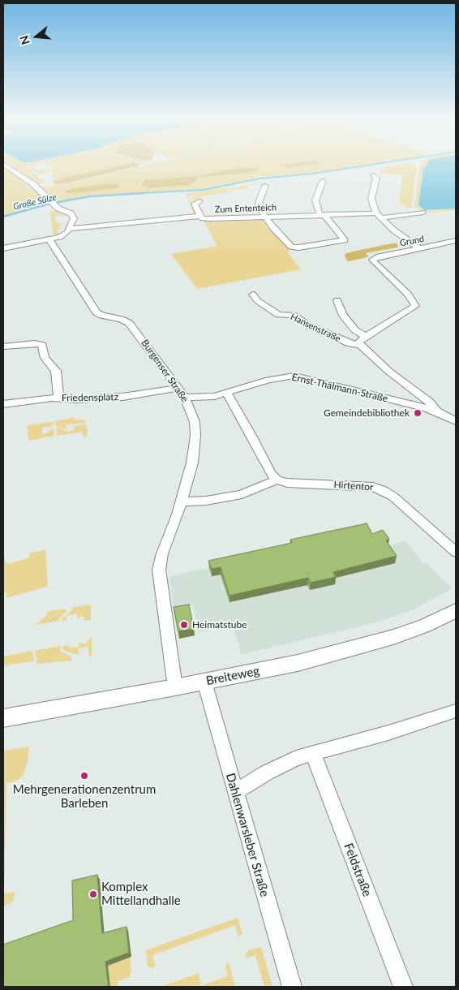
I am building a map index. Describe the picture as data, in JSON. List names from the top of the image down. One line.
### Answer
{"streets":{"street":["Zum Ententeich","Grund","Hansenstraße","Burgenser Straße","Ernst-Thälmann-Straße","Friedensplatz","Hirtentor","Breiteweg","Dahlenwarsleber Straße","Feldstraße"]},"crossings":[["Grund","Hansenstraße"],["Burgenser Straße","Ernst-Thälmann-Straße"],["Burgenser Straße","Friedensplatz"],["Burgenser Straße","Breiteweg"],["Breiteweg","Dahlenwarsleber Straße"]],"water":["Große Sülze"],"places":["Gemeindebibliothek","Heimatstube","Mehrgenerationenzentrum Barleben","Komplex Mittellandhalle"],"north":"left"}
